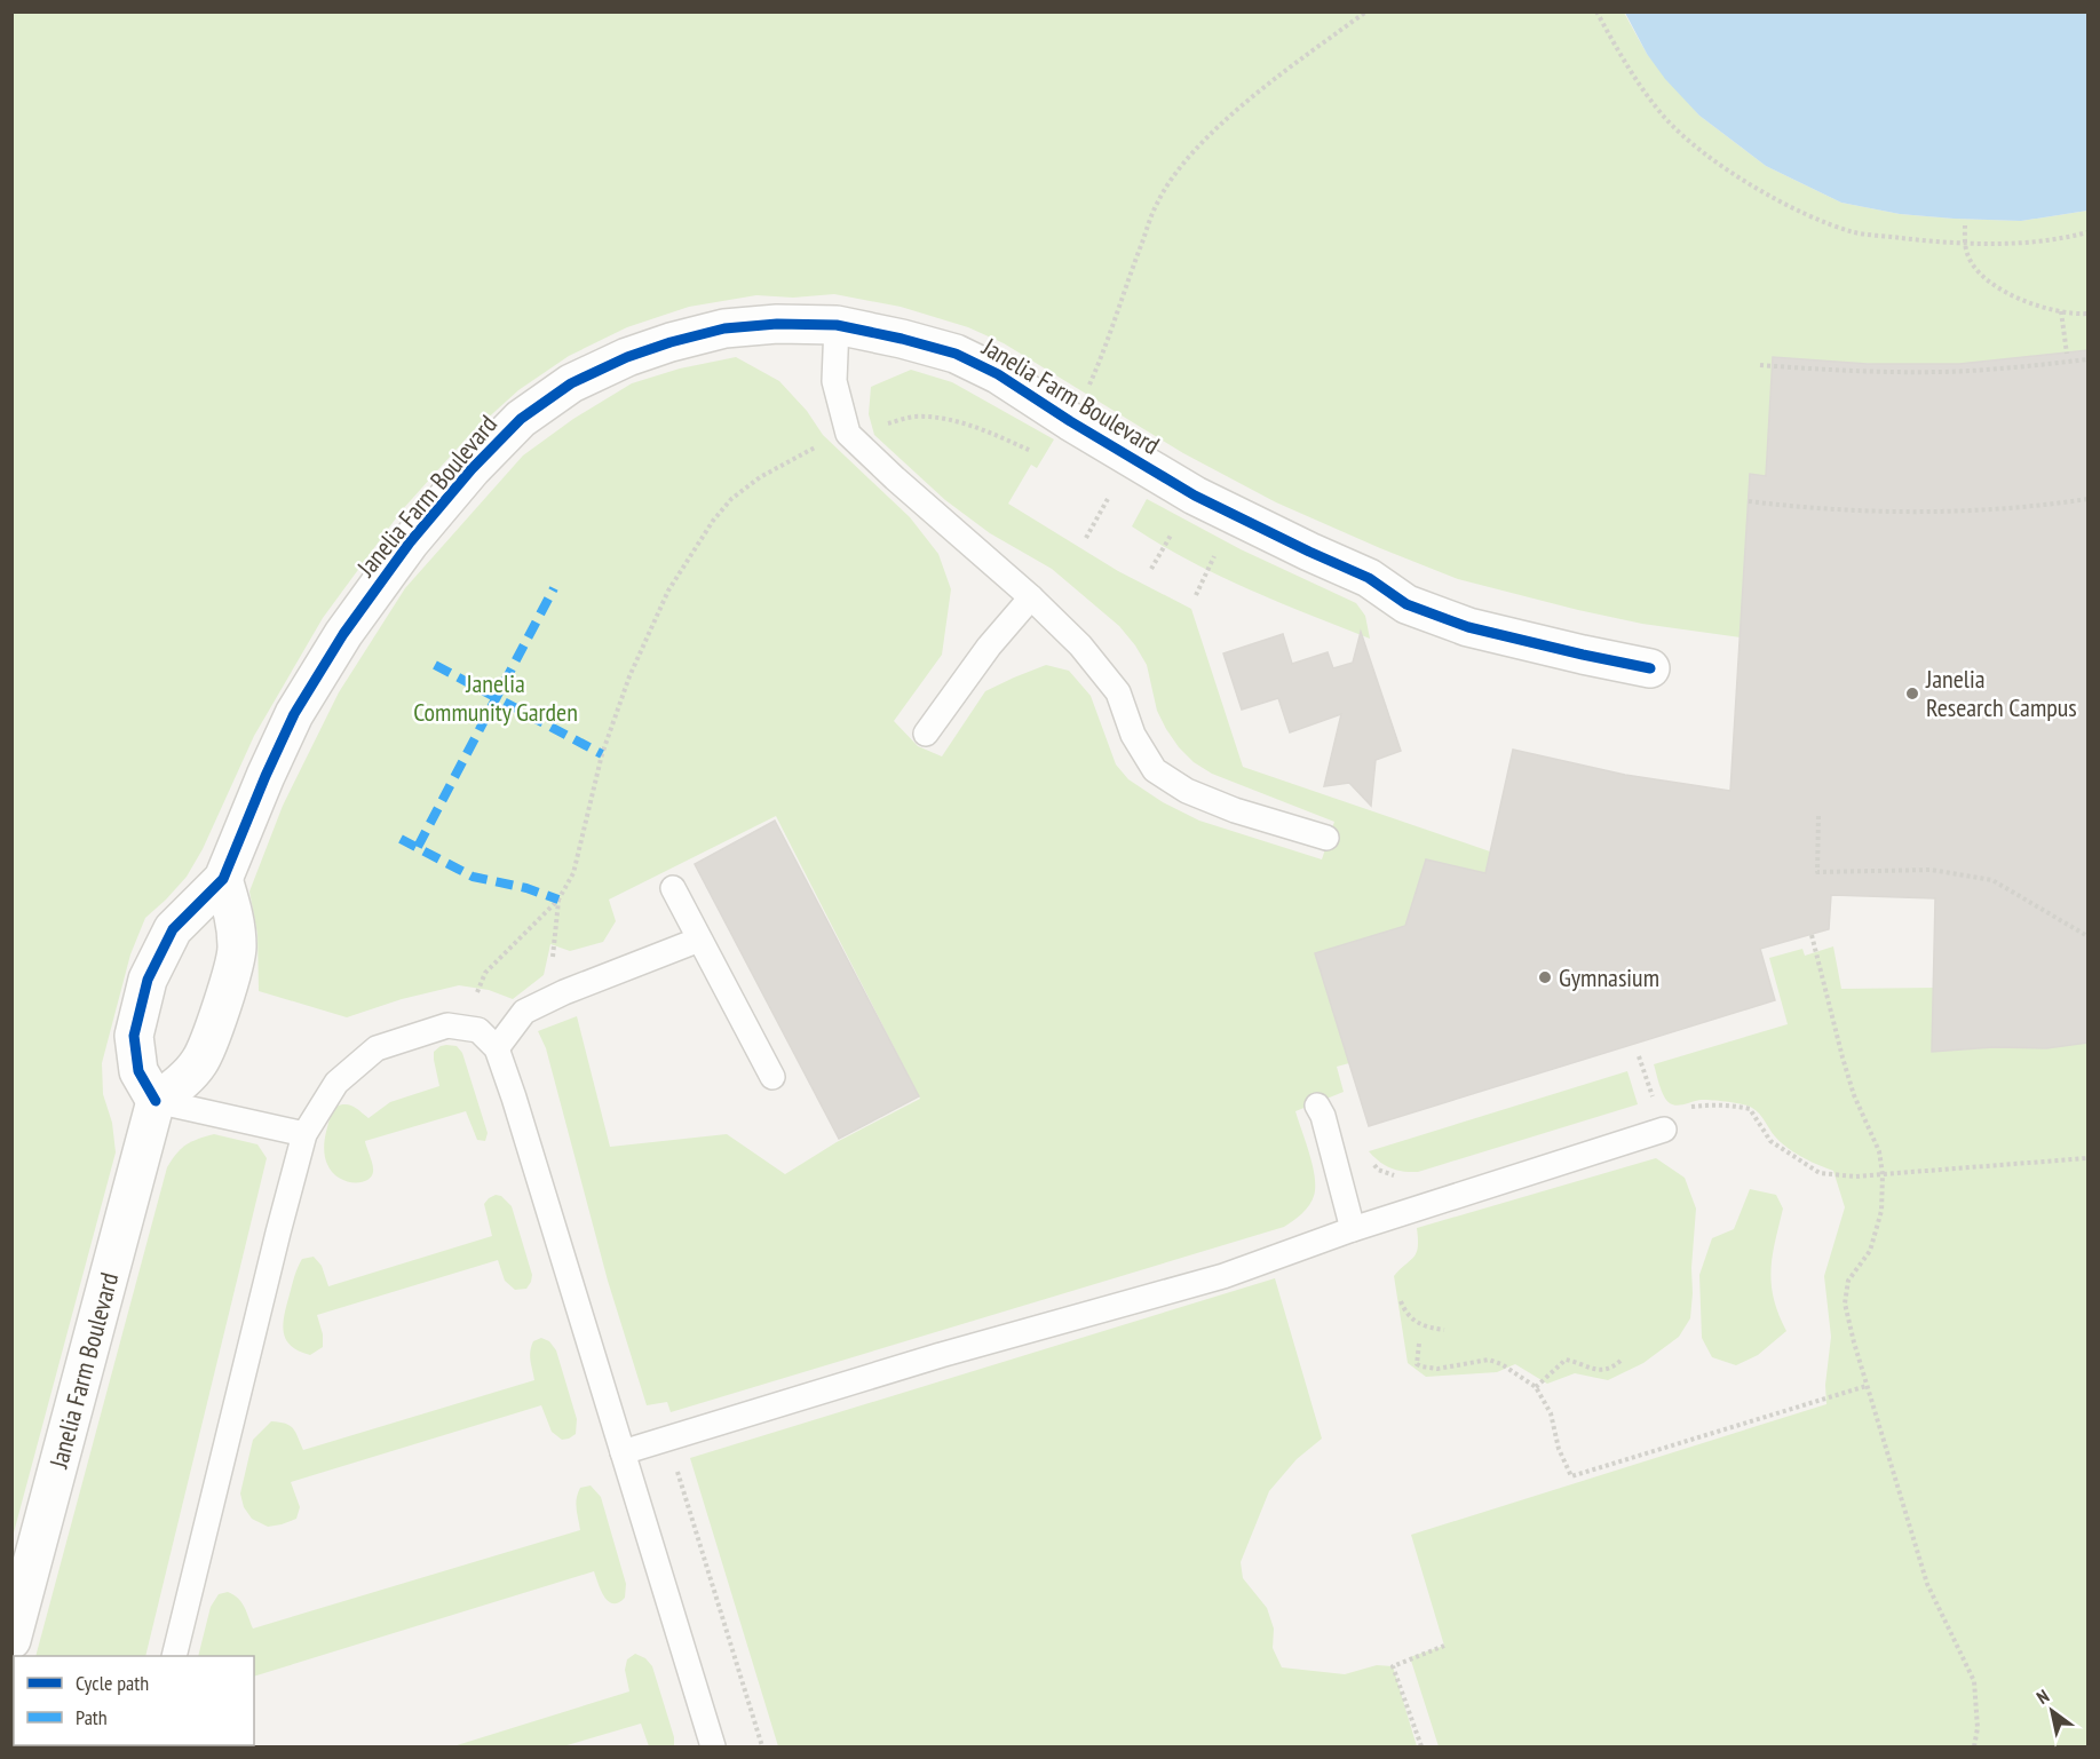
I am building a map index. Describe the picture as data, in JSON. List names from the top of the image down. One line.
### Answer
{"streets":{"street":["Janelia Farm Boulevard"]},"parks":["Janelia Community Garden"],"places":["Janelia Research Campus","Gymnasium"],"legend":["Cycle path","Path"],"north":"top left"}
